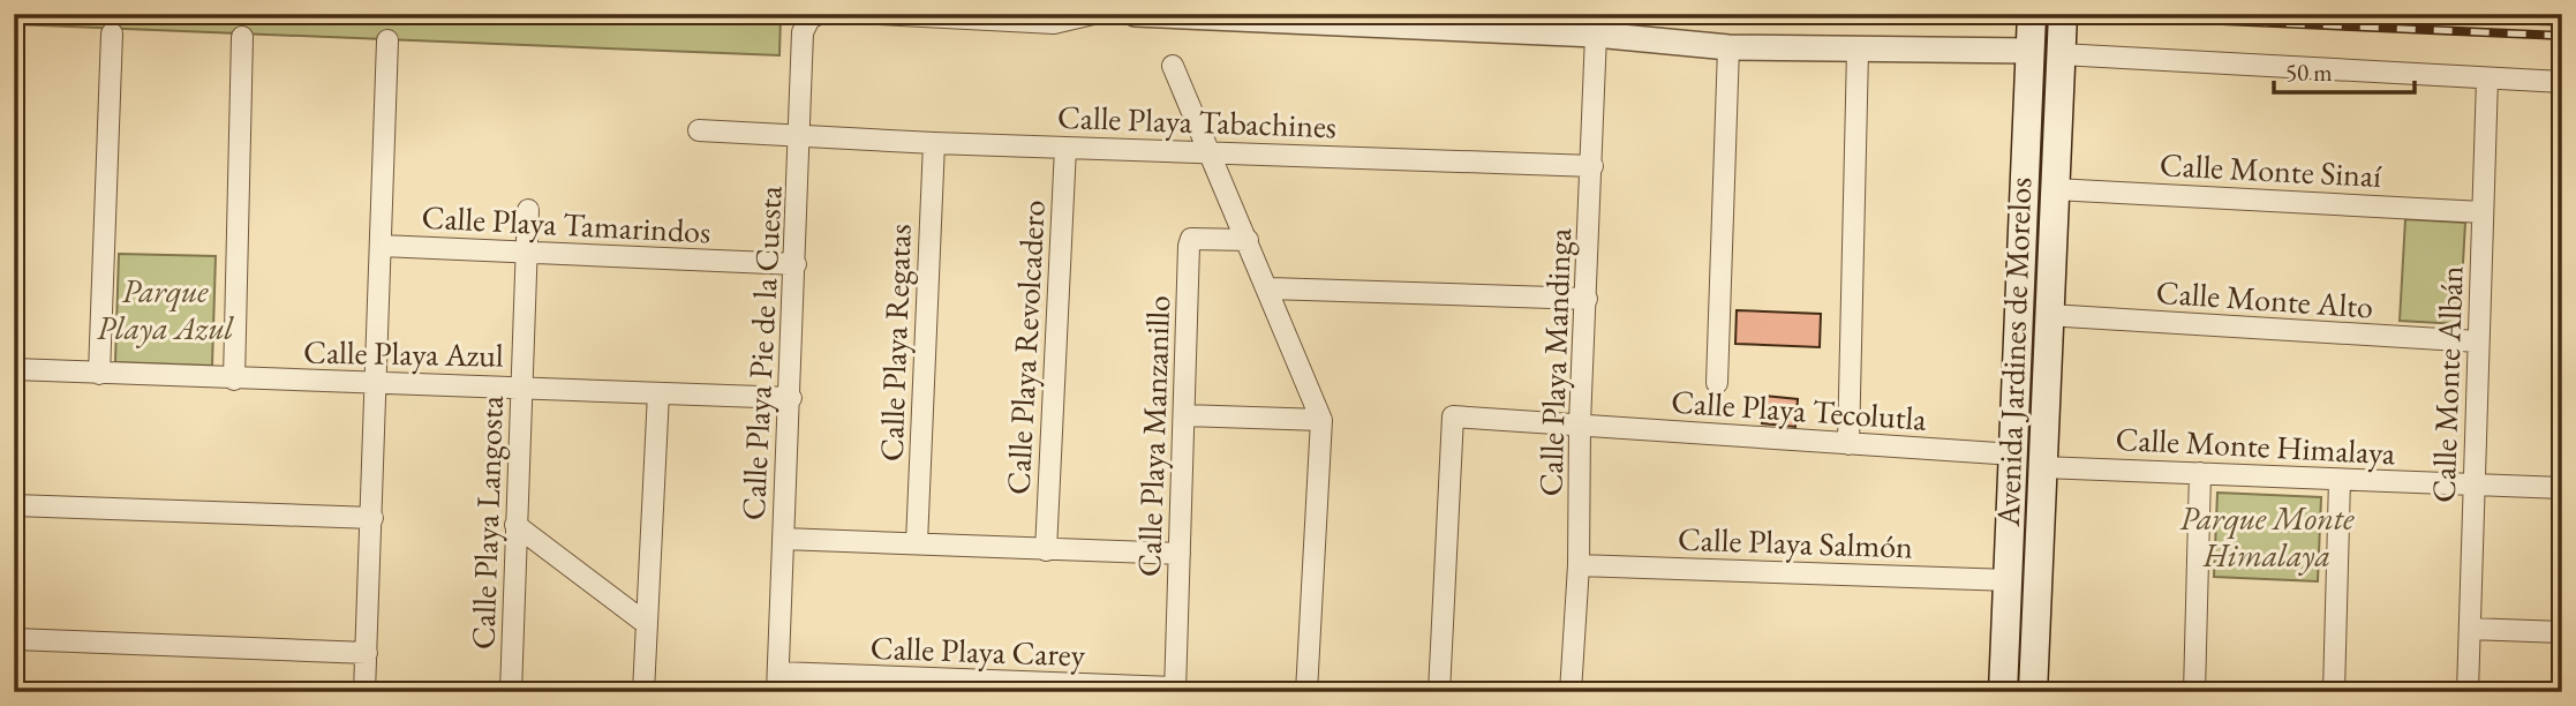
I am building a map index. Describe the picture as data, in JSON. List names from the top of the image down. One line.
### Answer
{"streets":{"main road":["Avenida Jardines de Morelos"],"street":["Calle Playa Tabachines","Calle Monte Sinaí","Calle Playa Tamarindos","Calle Monte Alto","Calle Playa Regatas","Calle Playa Revolcadero","Calle Playa Azul","Calle Playa Pie de la Cuesta","Calle Playa Mandinga","Calle Monte Albán","Calle Playa Tecolutla","Calle Playa Manzanillo","Calle Monte Himalaya","Calle Playa Langosta","Calle Playa Salmón","Calle Playa Carey"]},"crossings":[["Calle Playa Tabachines","Calle Playa Regatas"],["Calle Playa Tabachines","Calle Playa Revolcadero"],["Calle Playa Tabachines","Calle Playa Pie de la Cuesta"],["Calle Playa Tabachines","Calle Playa Mandinga"],["Calle Monte Sinaí","Avenida Jardines de Morelos"],["Calle Monte Sinaí","Calle Monte Albán"],["Calle Playa Tamarindos","Calle Playa Pie de la Cuesta"],["Calle Playa Tamarindos","Calle Playa Langosta"],["Calle Monte Alto","Avenida Jardines de Morelos"],["Calle Monte Alto","Calle Monte Albán"],["Avenida Jardines de Morelos","Calle Playa Tecolutla"],["Avenida Jardines de Morelos","Calle Monte Himalaya"],["Avenida Jardines de Morelos","Calle Playa Salmón"],["Calle Playa Azul","Calle Playa Pie de la Cuesta"],["Calle Playa Azul","Calle Playa Langosta"],["Calle Playa Pie de la Cuesta","Calle Playa Carey"],["Calle Playa Mandinga","Calle Playa Tecolutla"],["Calle Playa Mandinga","Calle Playa Salmón"],["Calle Monte Albán","Calle Monte Himalaya"],["Calle Playa Manzanillo","Calle Playa Carey"]],"parks":["Parque Playa Azul","Parque Monte Himalaya"],"scale_bar":"50 m"}
